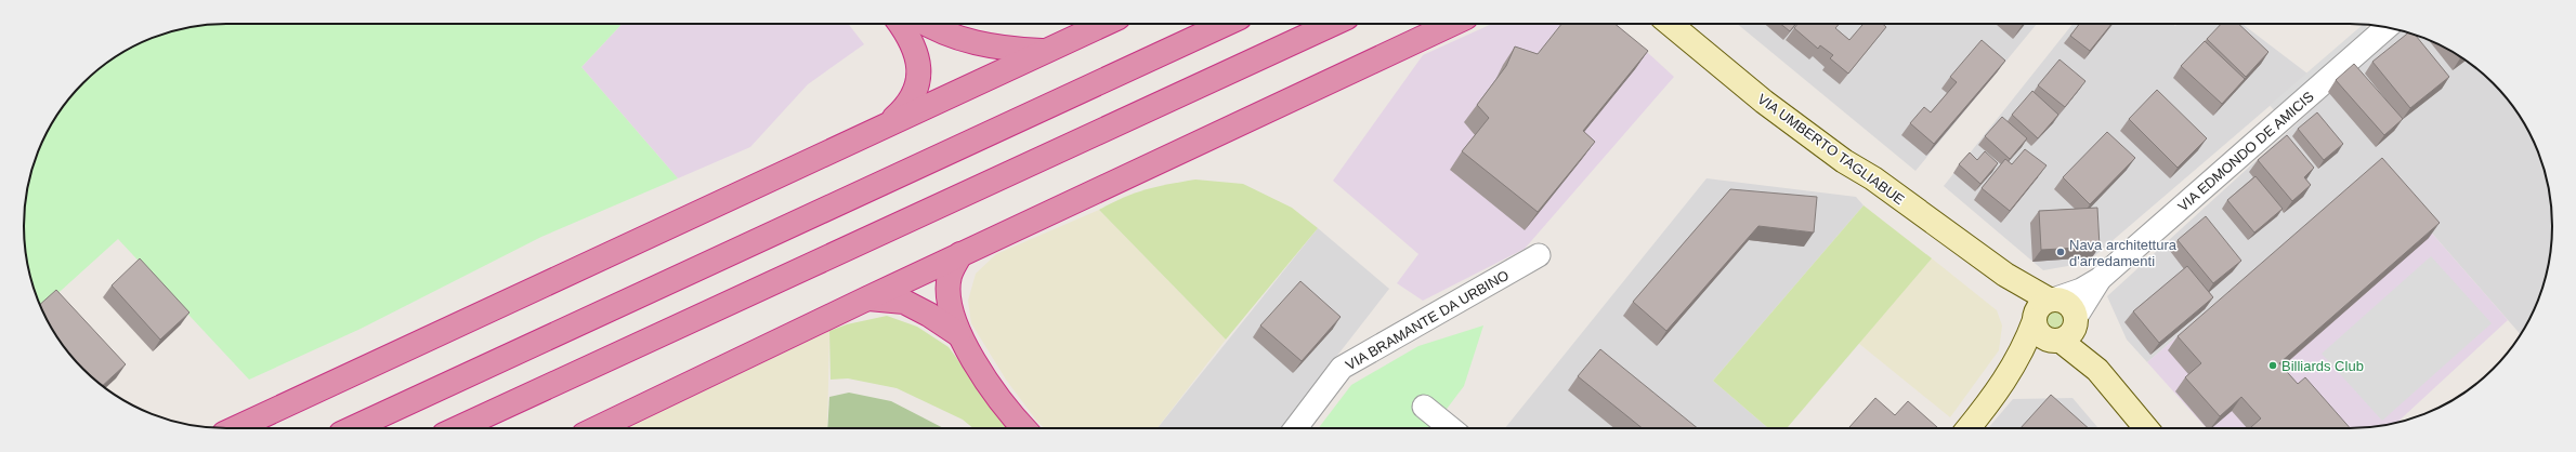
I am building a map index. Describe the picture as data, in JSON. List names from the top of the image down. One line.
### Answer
{"streets":{"street":["VIA UMBERTO TAGLIABUE","VIA EDMONDO DE AMICIS","VIA BRAMANTE DA URBINO"]},"crossings":[["VIA UMBERTO TAGLIABUE","VIA EDMONDO DE AMICIS"]],"places":["Nava architettura d'arredamenti","Billiards Club"]}
